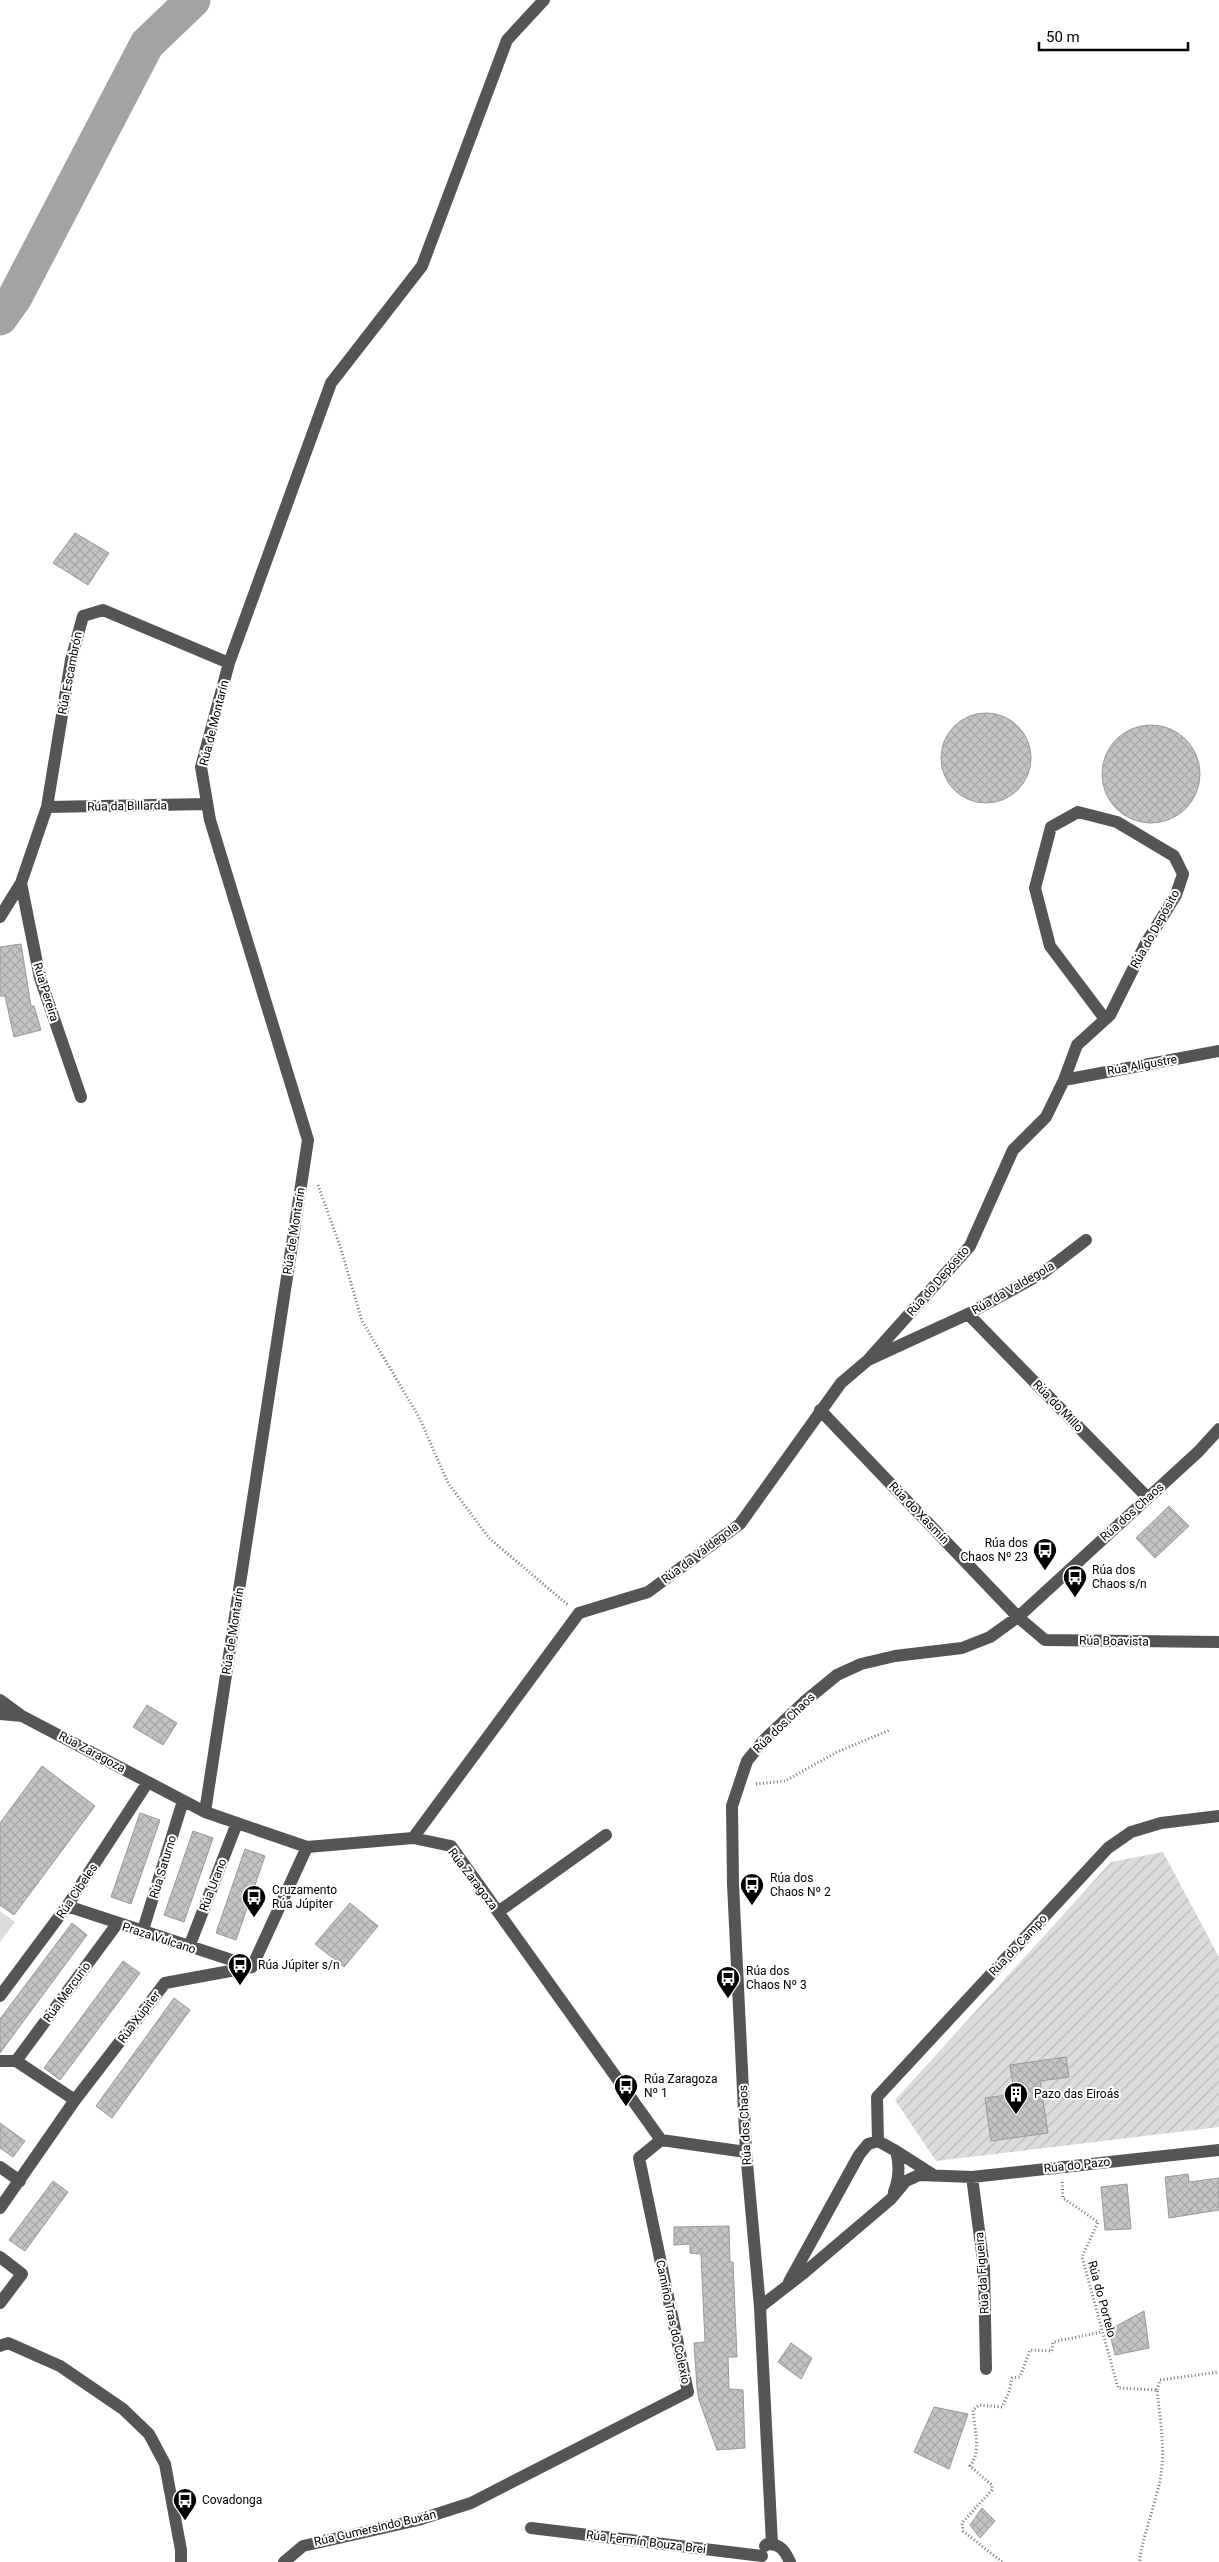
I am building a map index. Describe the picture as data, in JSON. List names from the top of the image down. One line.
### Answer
{"streets":{"street":["Rúa Escambrón","Rúa de Montarín","Rúa da Billarda","Rúa do Depósito","Rúa Pereira","Rúa Aligustre","Rúa da Valdegola","Rúa do Millo","Rúa dos Chaos","Rúa do Xasmín","Rúa Boavista","Rúa Zaragoza","Rúa Saturno","Rúa Urano","Rúa Cibeles","Praza Vulcano","Rúa do Campo","Rúa Mercurio","Rúa Xúpiter","Rúa do Pazo","Rúa da Figueira","Camiño Tras do Colexio","Rúa Gumersindo Buxán","Rúa Fermín Bouza Brei"],"path":["Rúa do Portelo"]},"crossings":[["Rúa Escambrón","Rúa de Montarín"],["Rúa Escambrón","Rúa da Billarda"],["Rúa Escambrón","Rúa Pereira"],["Rúa de Montarín","Rúa da Billarda"],["Rúa de Montarín","Rúa Zaragoza"],["Rúa do Depósito","Rúa Aligustre"],["Rúa do Depósito","Rúa da Valdegola"],["Rúa da Valdegola","Rúa do Millo"],["Rúa da Valdegola","Rúa do Xasmín"],["Rúa do Millo","Rúa dos Chaos"],["Rúa dos Chaos","Rúa do Xasmín"],["Rúa dos Chaos","Rúa Boavista"],["Rúa dos Chaos","Rúa do Pazo"],["Rúa do Xasmín","Rúa Boavista"],["Rúa Zaragoza","Rúa Saturno"],["Rúa Zaragoza","Rúa Urano"],["Rúa Zaragoza","Rúa Cibeles"],["Rúa Zaragoza","Camiño Tras do Colexio"],["Rúa Saturno","Praza Vulcano"],["Rúa Urano","Praza Vulcano"],["Rúa Cibeles","Praza Vulcano"],["Praza Vulcano","Rúa Mercurio"],["Praza Vulcano","Rúa Xúpiter"],["Rúa do Campo","Rúa do Pazo"],["Rúa do Pazo","Rúa da Figueira"],["Rúa do Pazo","Rúa do Portelo"],["Camiño Tras do Colexio","Rúa Gumersindo Buxán"]],"places":{"bus stop":["Rúa dos Chaos Nº 23","Rúa dos Chaos s/n","Rúa dos Chaos Nº 2","Cruzamento Rúa Júpiter","Rúa Júpiter s/n","Rúa dos Chaos Nº 3","Rúa Zaragoza Nº 1","Covadonga"],"building":["Pazo das Eiroás"]},"scale_bar":"50 m"}
